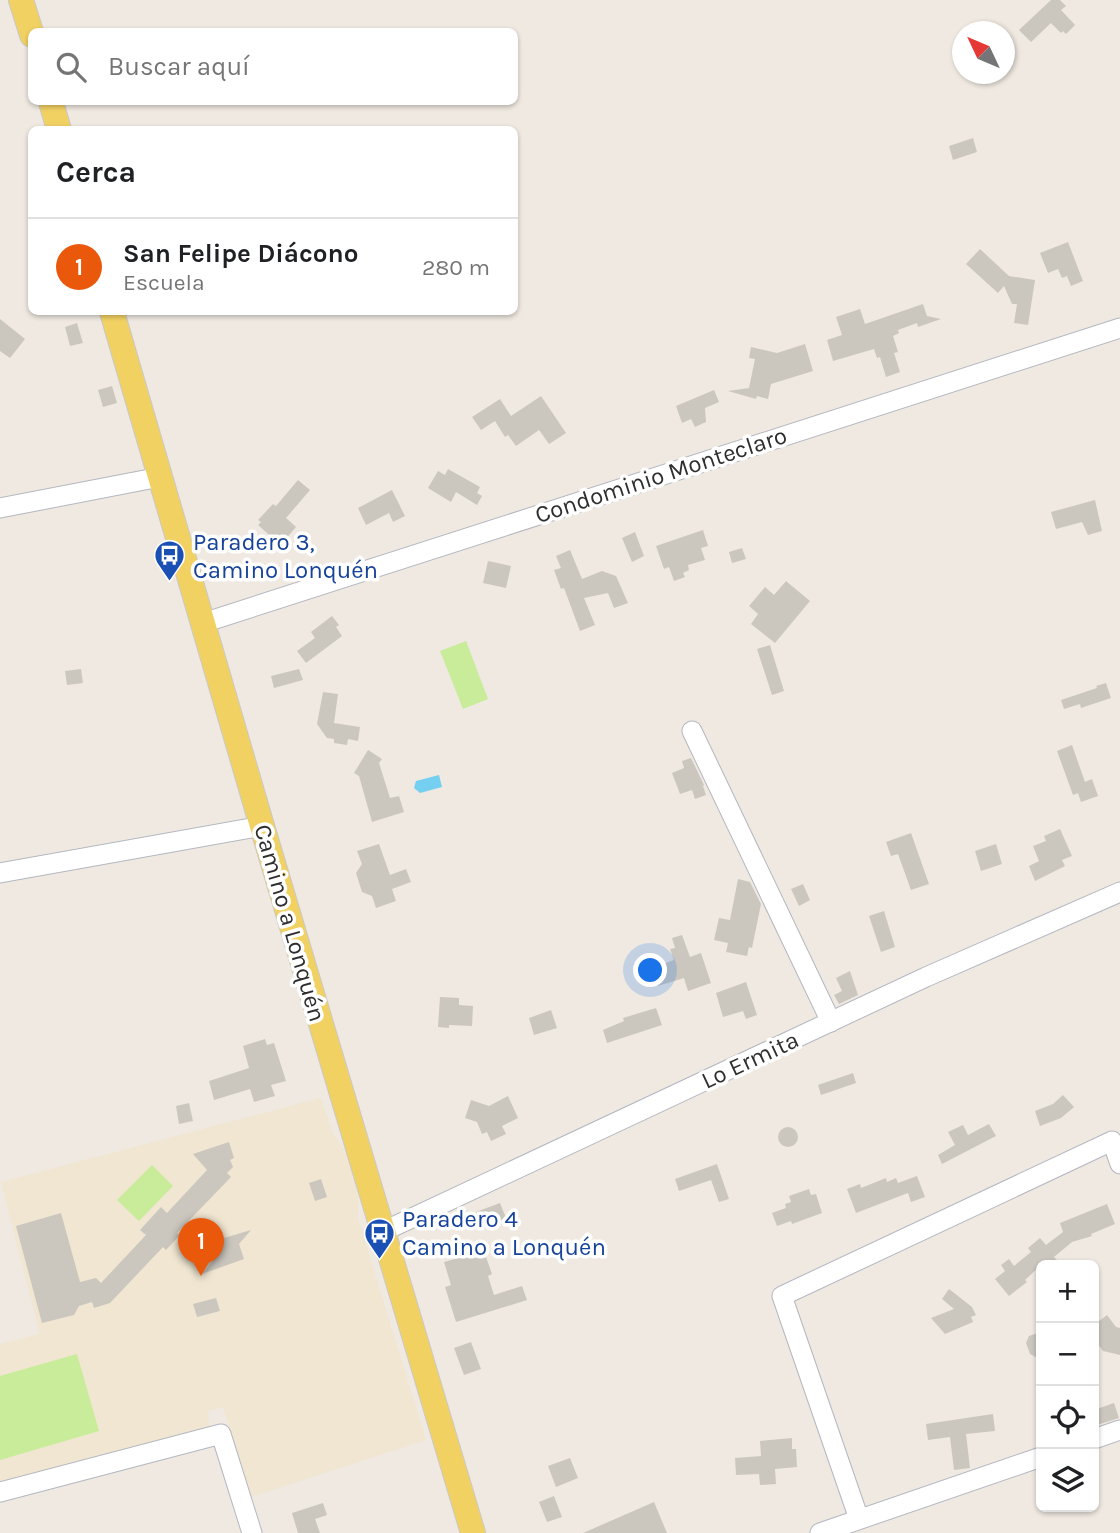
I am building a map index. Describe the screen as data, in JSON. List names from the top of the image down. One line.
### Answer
{"streets":{"main road":["Camino a Lonquén"],"street":["Condominio Monteclaro","Lo Ermita"]},"crossings":[["Condominio Monteclaro","Camino a Lonquén"],["Camino a Lonquén","Lo Ermita"]],"places":{"bus stop":["Paradero 3, Camino Lonquén","Paradero 4 Camino a Lonquén"]},"north":"top left","page":{"search":"Buscar aquí","heading":"Cerca","list":[{"mark":"1","name":"San Felipe Diácono","note":"Escuela","value":"280 m"}],"pins":"1","map_buttons":["+","−"]}}
